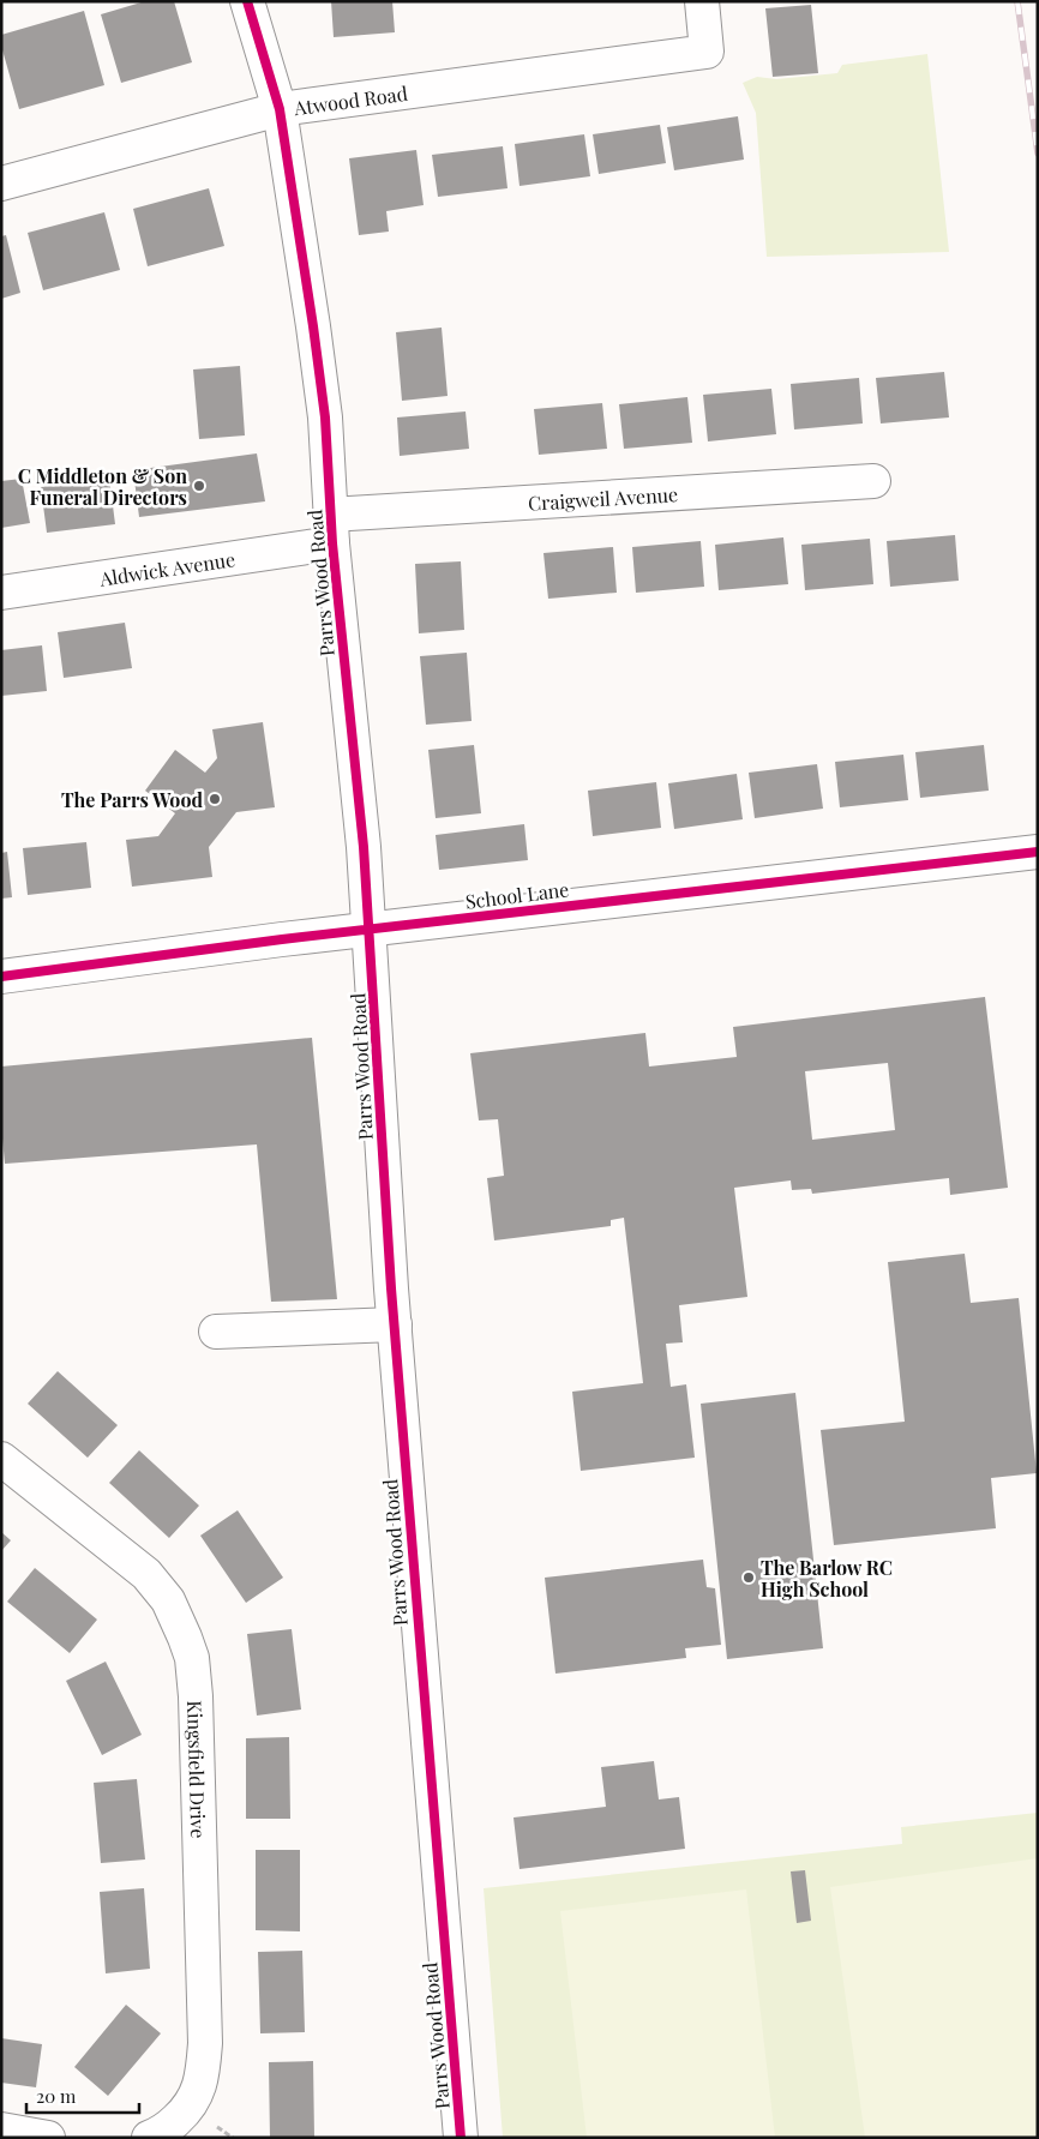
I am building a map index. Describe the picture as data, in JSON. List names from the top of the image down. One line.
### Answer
{"streets":{"street":["Atwood Road","Craigweil Avenue","Aldwick Avenue","Parrs Wood Road","School Lane","Kingsfield Drive"]},"crossings":[["Atwood Road","Parrs Wood Road"],["Craigweil Avenue","Aldwick Avenue"],["Craigweil Avenue","Parrs Wood Road"],["Aldwick Avenue","Parrs Wood Road"],["Parrs Wood Road","School Lane"]],"places":["C Middleton & Son Funeral Directors","The Parrs Wood","The Barlow RC High School"],"scale_bar":"20 m"}
